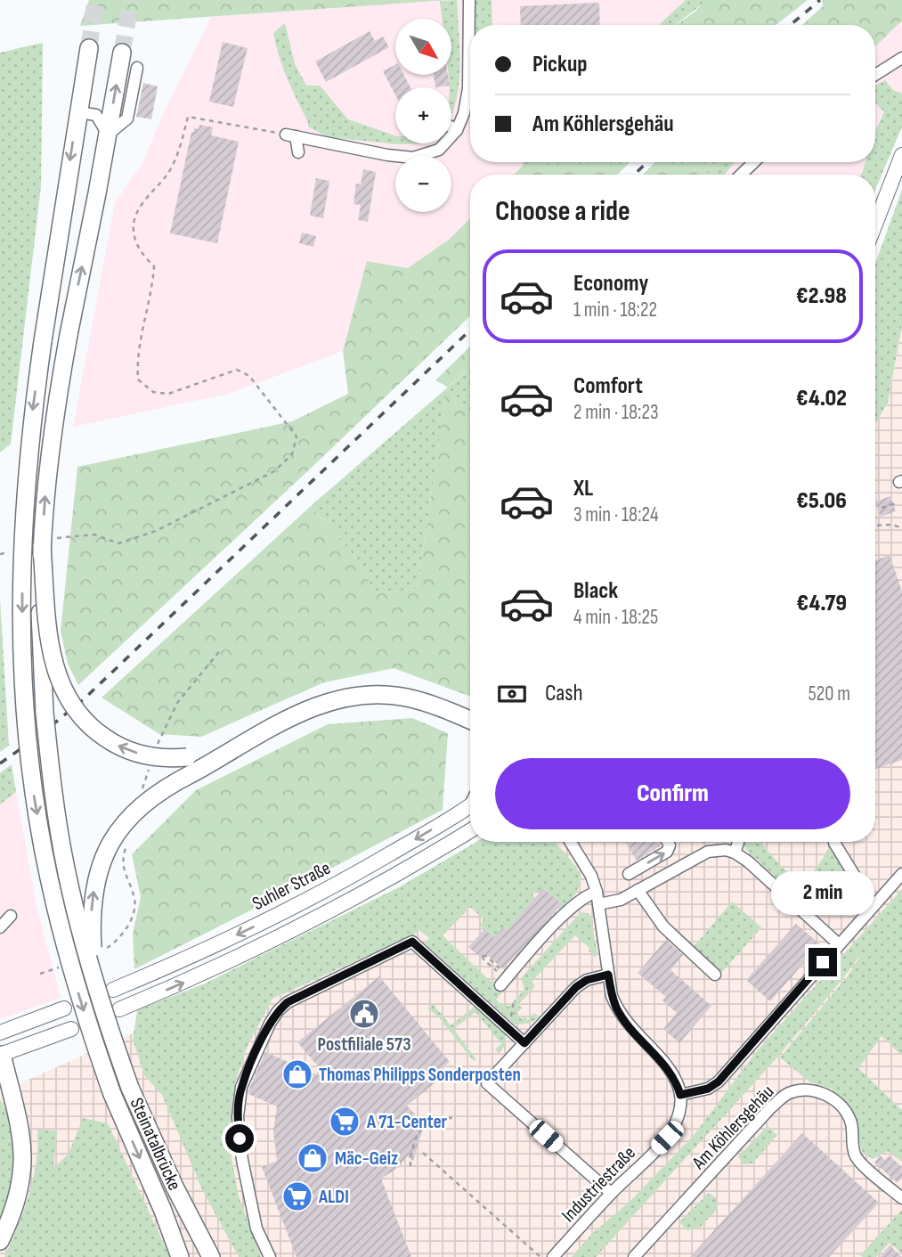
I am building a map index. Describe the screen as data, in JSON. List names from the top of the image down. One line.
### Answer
{"streets":{"highway":["Steinatalbrücke"],"main road":["Suhler Straße"],"street":["Am Köhlersgehäu","Industriestraße"]},"places":{"public building":["Postfiliale 573"],"shop":["Thomas Philipps Sonderposten","Mäc-Geiz"],"supermarket":["A 71-Center","ALDI"]},"north":"bottom right","page":{"map_buttons":["+","−"],"banner":["Pickup","Am Köhlersgehäu"],"heading":"Choose a ride","list":[{"name":"Economy","note":"1 min · 18:22","value":"€2.98"},{"name":"Comfort","note":"2 min · 18:23","value":"€4.02"},{"name":"XL","note":"3 min · 18:24","value":"€5.06"},{"name":"Black","note":"4 min · 18:25","value":"€4.79"}],"pay":["Cash","520 m"],"buttons":"Confirm","bubble":"2 min"}}
